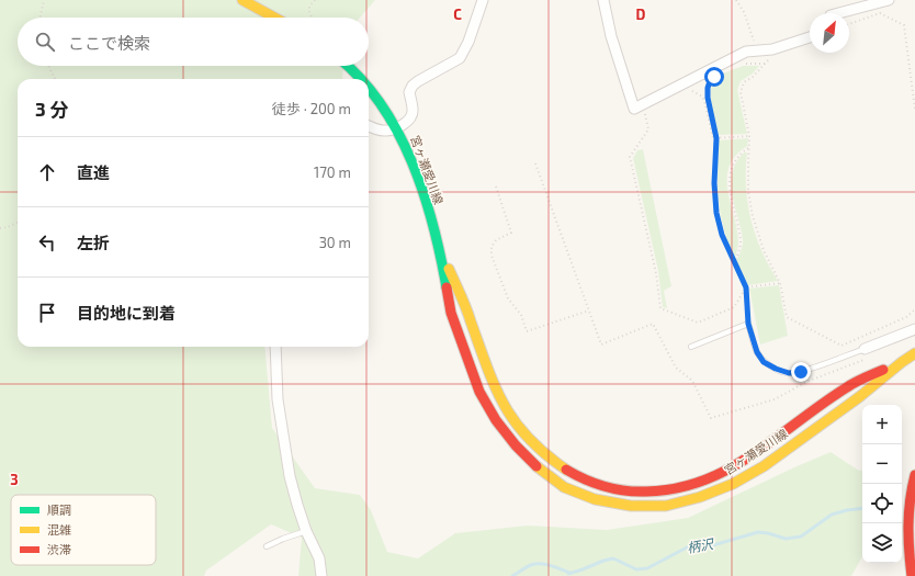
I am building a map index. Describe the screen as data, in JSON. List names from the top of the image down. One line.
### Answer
{"streets":{"main road":["宮ヶ瀬愛川線"]},"water":["柄沢"],"legend":["順調","混雑","渋滞"],"north":"top right","page":{"search":"ここで検索","heading":["3 分","徒歩 · 200 m"],"list":[["直進","170 m"],["左折","30 m"],"目的地に到着"],"map_buttons":["+","−"]},"grid":{"columns":["C","D"],"rows":["3"]}}
